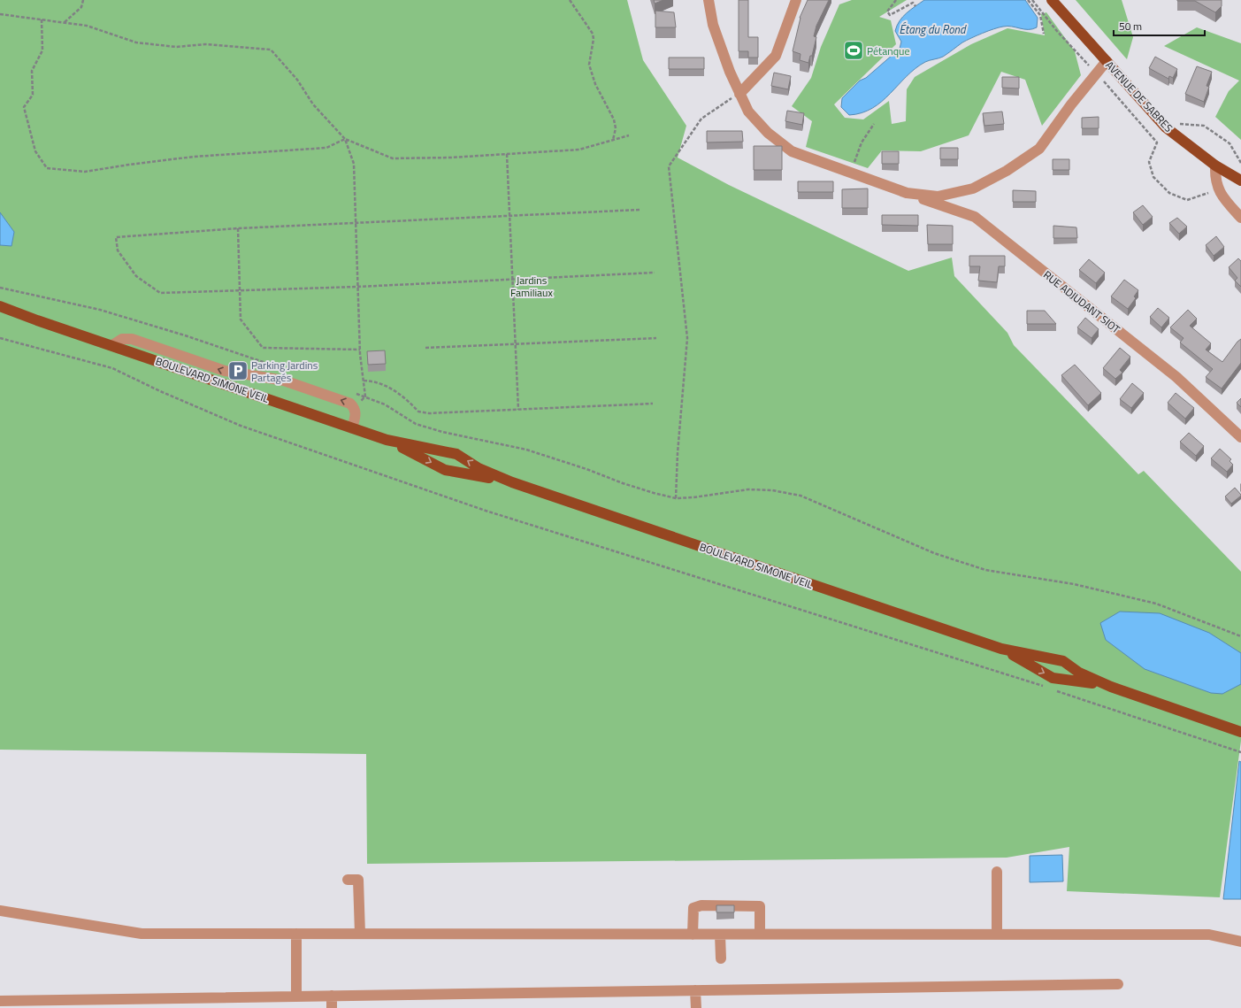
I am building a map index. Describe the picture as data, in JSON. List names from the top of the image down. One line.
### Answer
{"streets":{"main road":["AVENUE DE SABRES","BOULEVARD SIMONE VEIL"],"street":["RUE ADJUDANT SIOT"]},"water":["Étang du Rond"],"parks":["Jardins Familiaux"],"places":{"sports":["Pétanque"],"parking":["Parking Jardins Partagés"]},"scale_bar":"50 m"}
